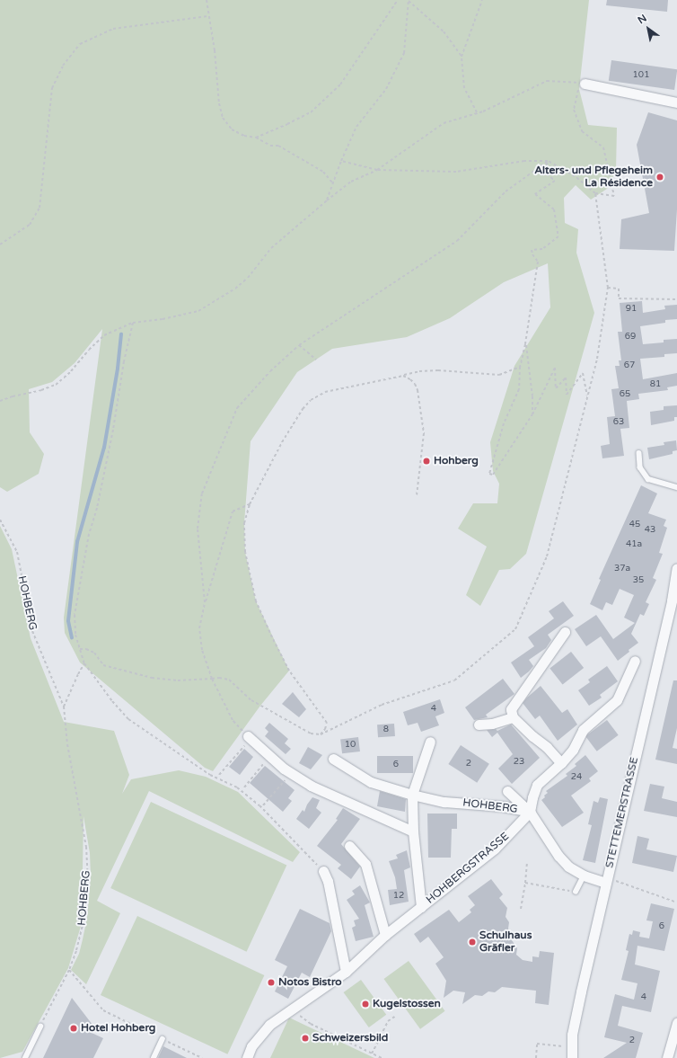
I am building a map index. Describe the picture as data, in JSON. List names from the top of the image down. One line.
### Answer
{"streets":{"street":["HOHBERG","STETTEMERSTRASSE","HOHBERGSTRASSE"]},"crossings":[["HOHBERG","HOHBERGSTRASSE"]],"places":["Alters- und Pflegeheim La Résidence","Hohberg","Schulhaus Gräfler","Notos Bistro","Kugelstossen","Hotel Hohberg","Schweizersbild"],"house_numbers":["101","91","69","67","81","65","63","45","43","41a","37a","35","4","8","10","23","2","6","24","12","6","4","2"],"north":"top left"}
